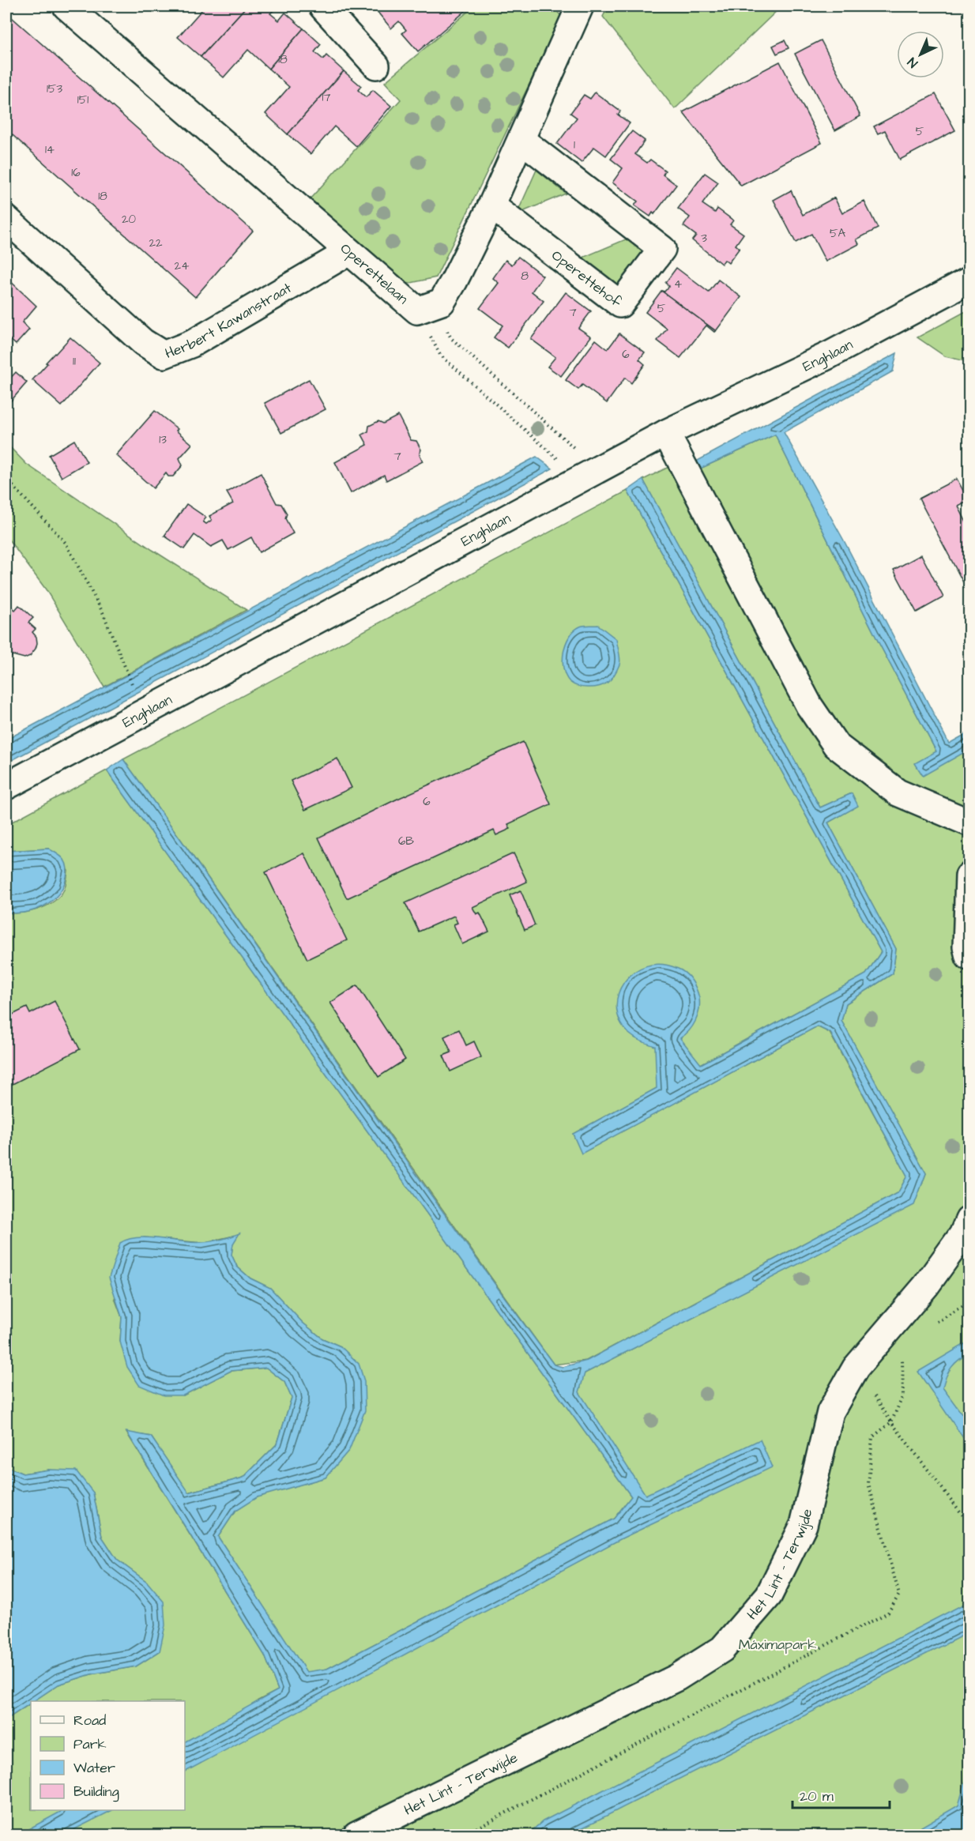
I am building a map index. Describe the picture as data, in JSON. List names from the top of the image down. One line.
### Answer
{"streets":{"street":["Operettelaan","Operettehof","Herbert Kawanstraat","Enghlaan","Het Lint - Terwijde"]},"crossings":[["Operettelaan","Operettehof"],["Operettelaan","Herbert Kawanstraat"]],"parks":["Máximapark"],"house_numbers":["18","153","17","151","5","1","14","16","18","20","5A","3","22","24","8","4","5","7","6","11","13","7","6","6B"],"legend":["Road","Park","Water","Building"],"scale_bar":"20 m","north":"bottom left"}
